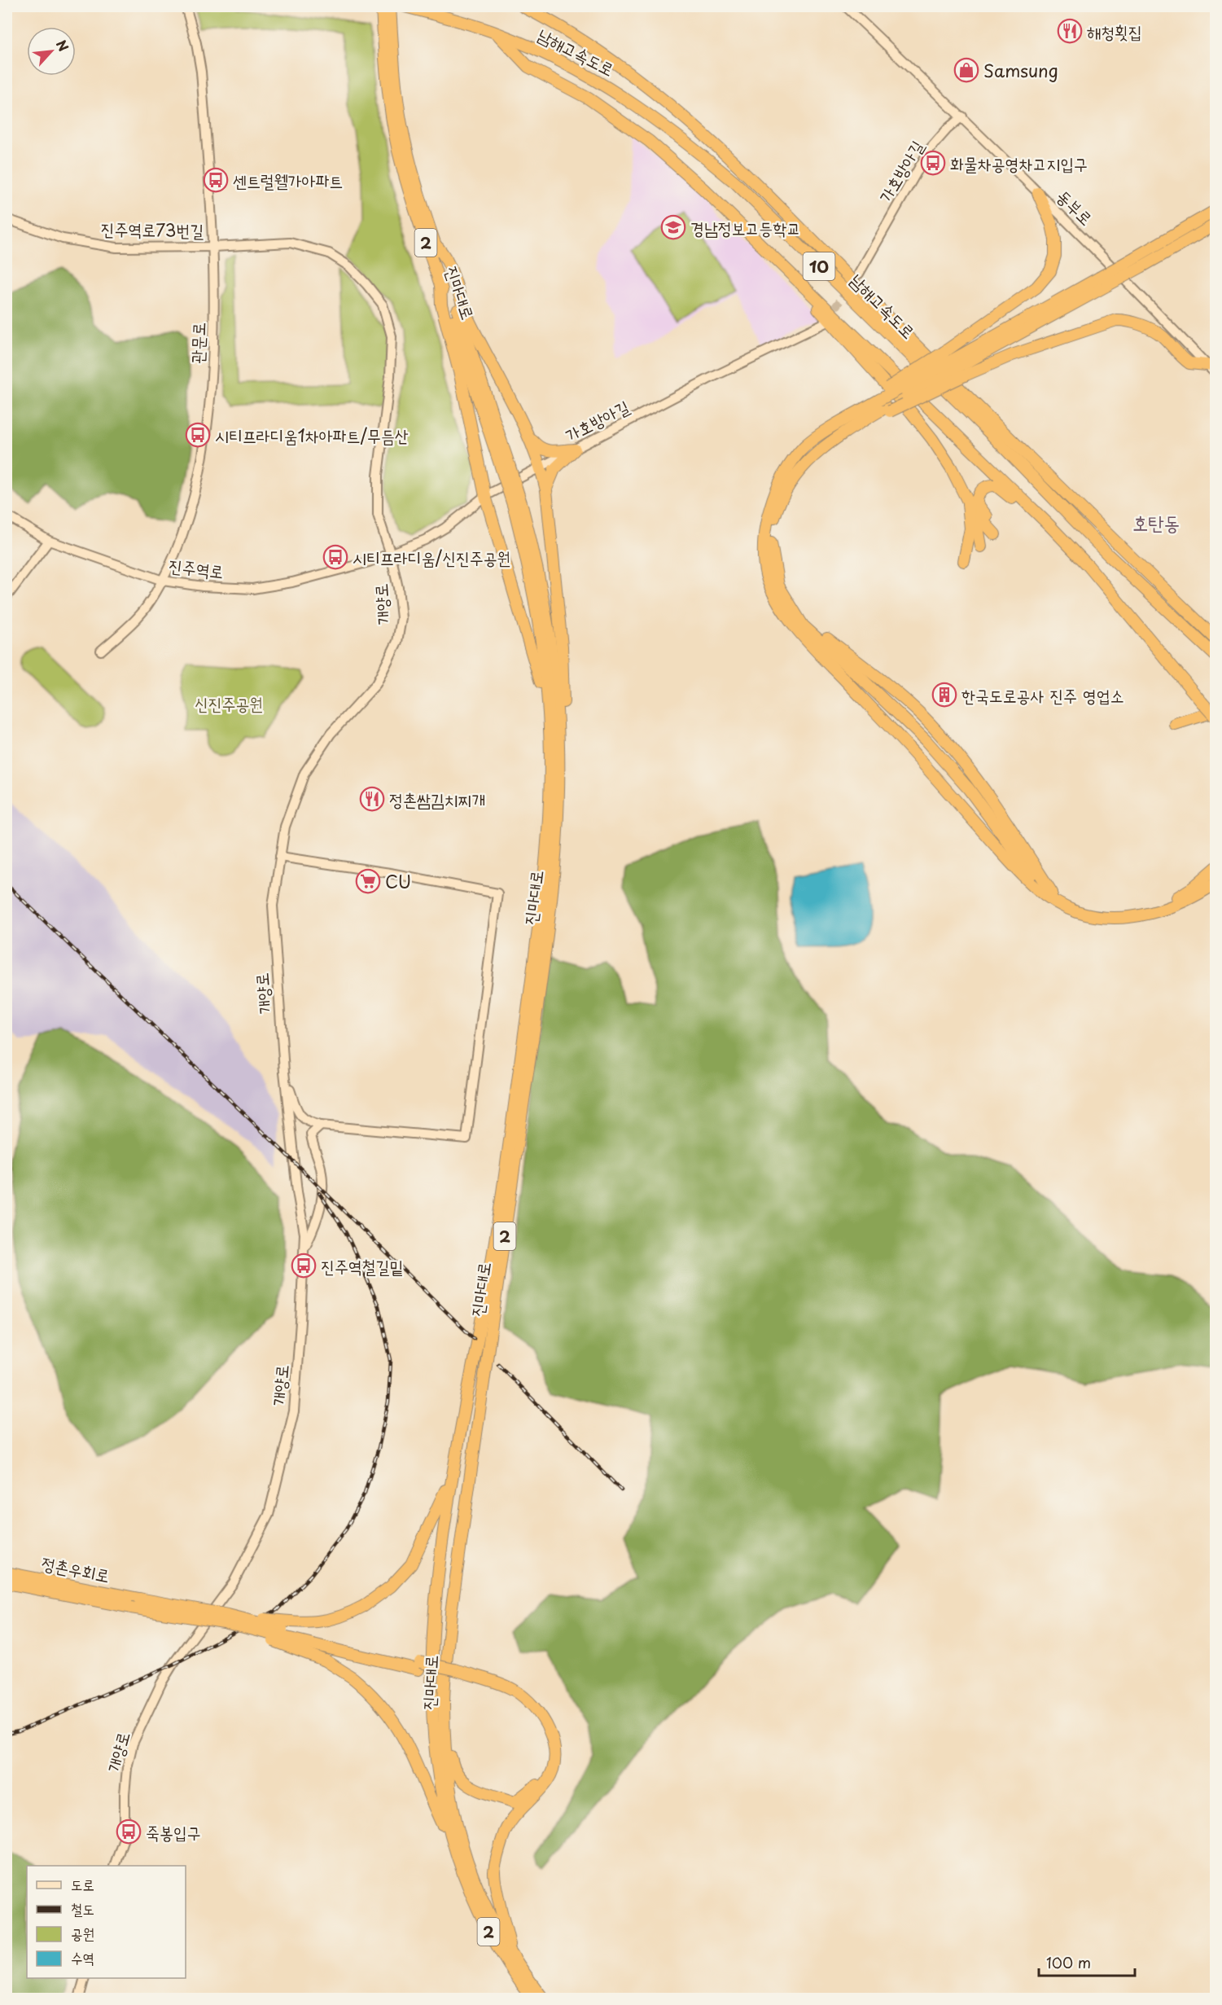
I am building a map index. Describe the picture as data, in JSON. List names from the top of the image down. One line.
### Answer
{"streets":{"highway":["남해고속도로","2","10","진마대로","정촌우회로"],"street":["가호방아길","동부로","진주역로73번길","관문로","진주역로","개양로"]},"crossings":[["가호방아길","동부로"],["가호방아길","진주역로"],["가호방아길","개양로"],["진주역로73번길","관문로"],["진주역로73번길","개양로"],["2","진마대로"],["관문로","진주역로"],["관문로","개양로"],["진주역로","개양로"]],"districts":["호탄동"],"parks":["신진주공원"],"places":{"restaurant":["해청횟집","정촌쌈김치찌개"],"shop":["Samsung"],"bus stop":["화물차공영차고지입구","센트럴웰가아파트","시티프라디움1차아파트/무듬산","시티프라디움/신진주공원","진주역철길밑","죽봉입구"],"school or university":["경남정보고등학교"],"building":["한국도로공사 진주 영업소"],"supermarket":["CU"]},"legend":["도로","철도","공원","수역"],"scale_bar":"100 m","north":"top right"}
